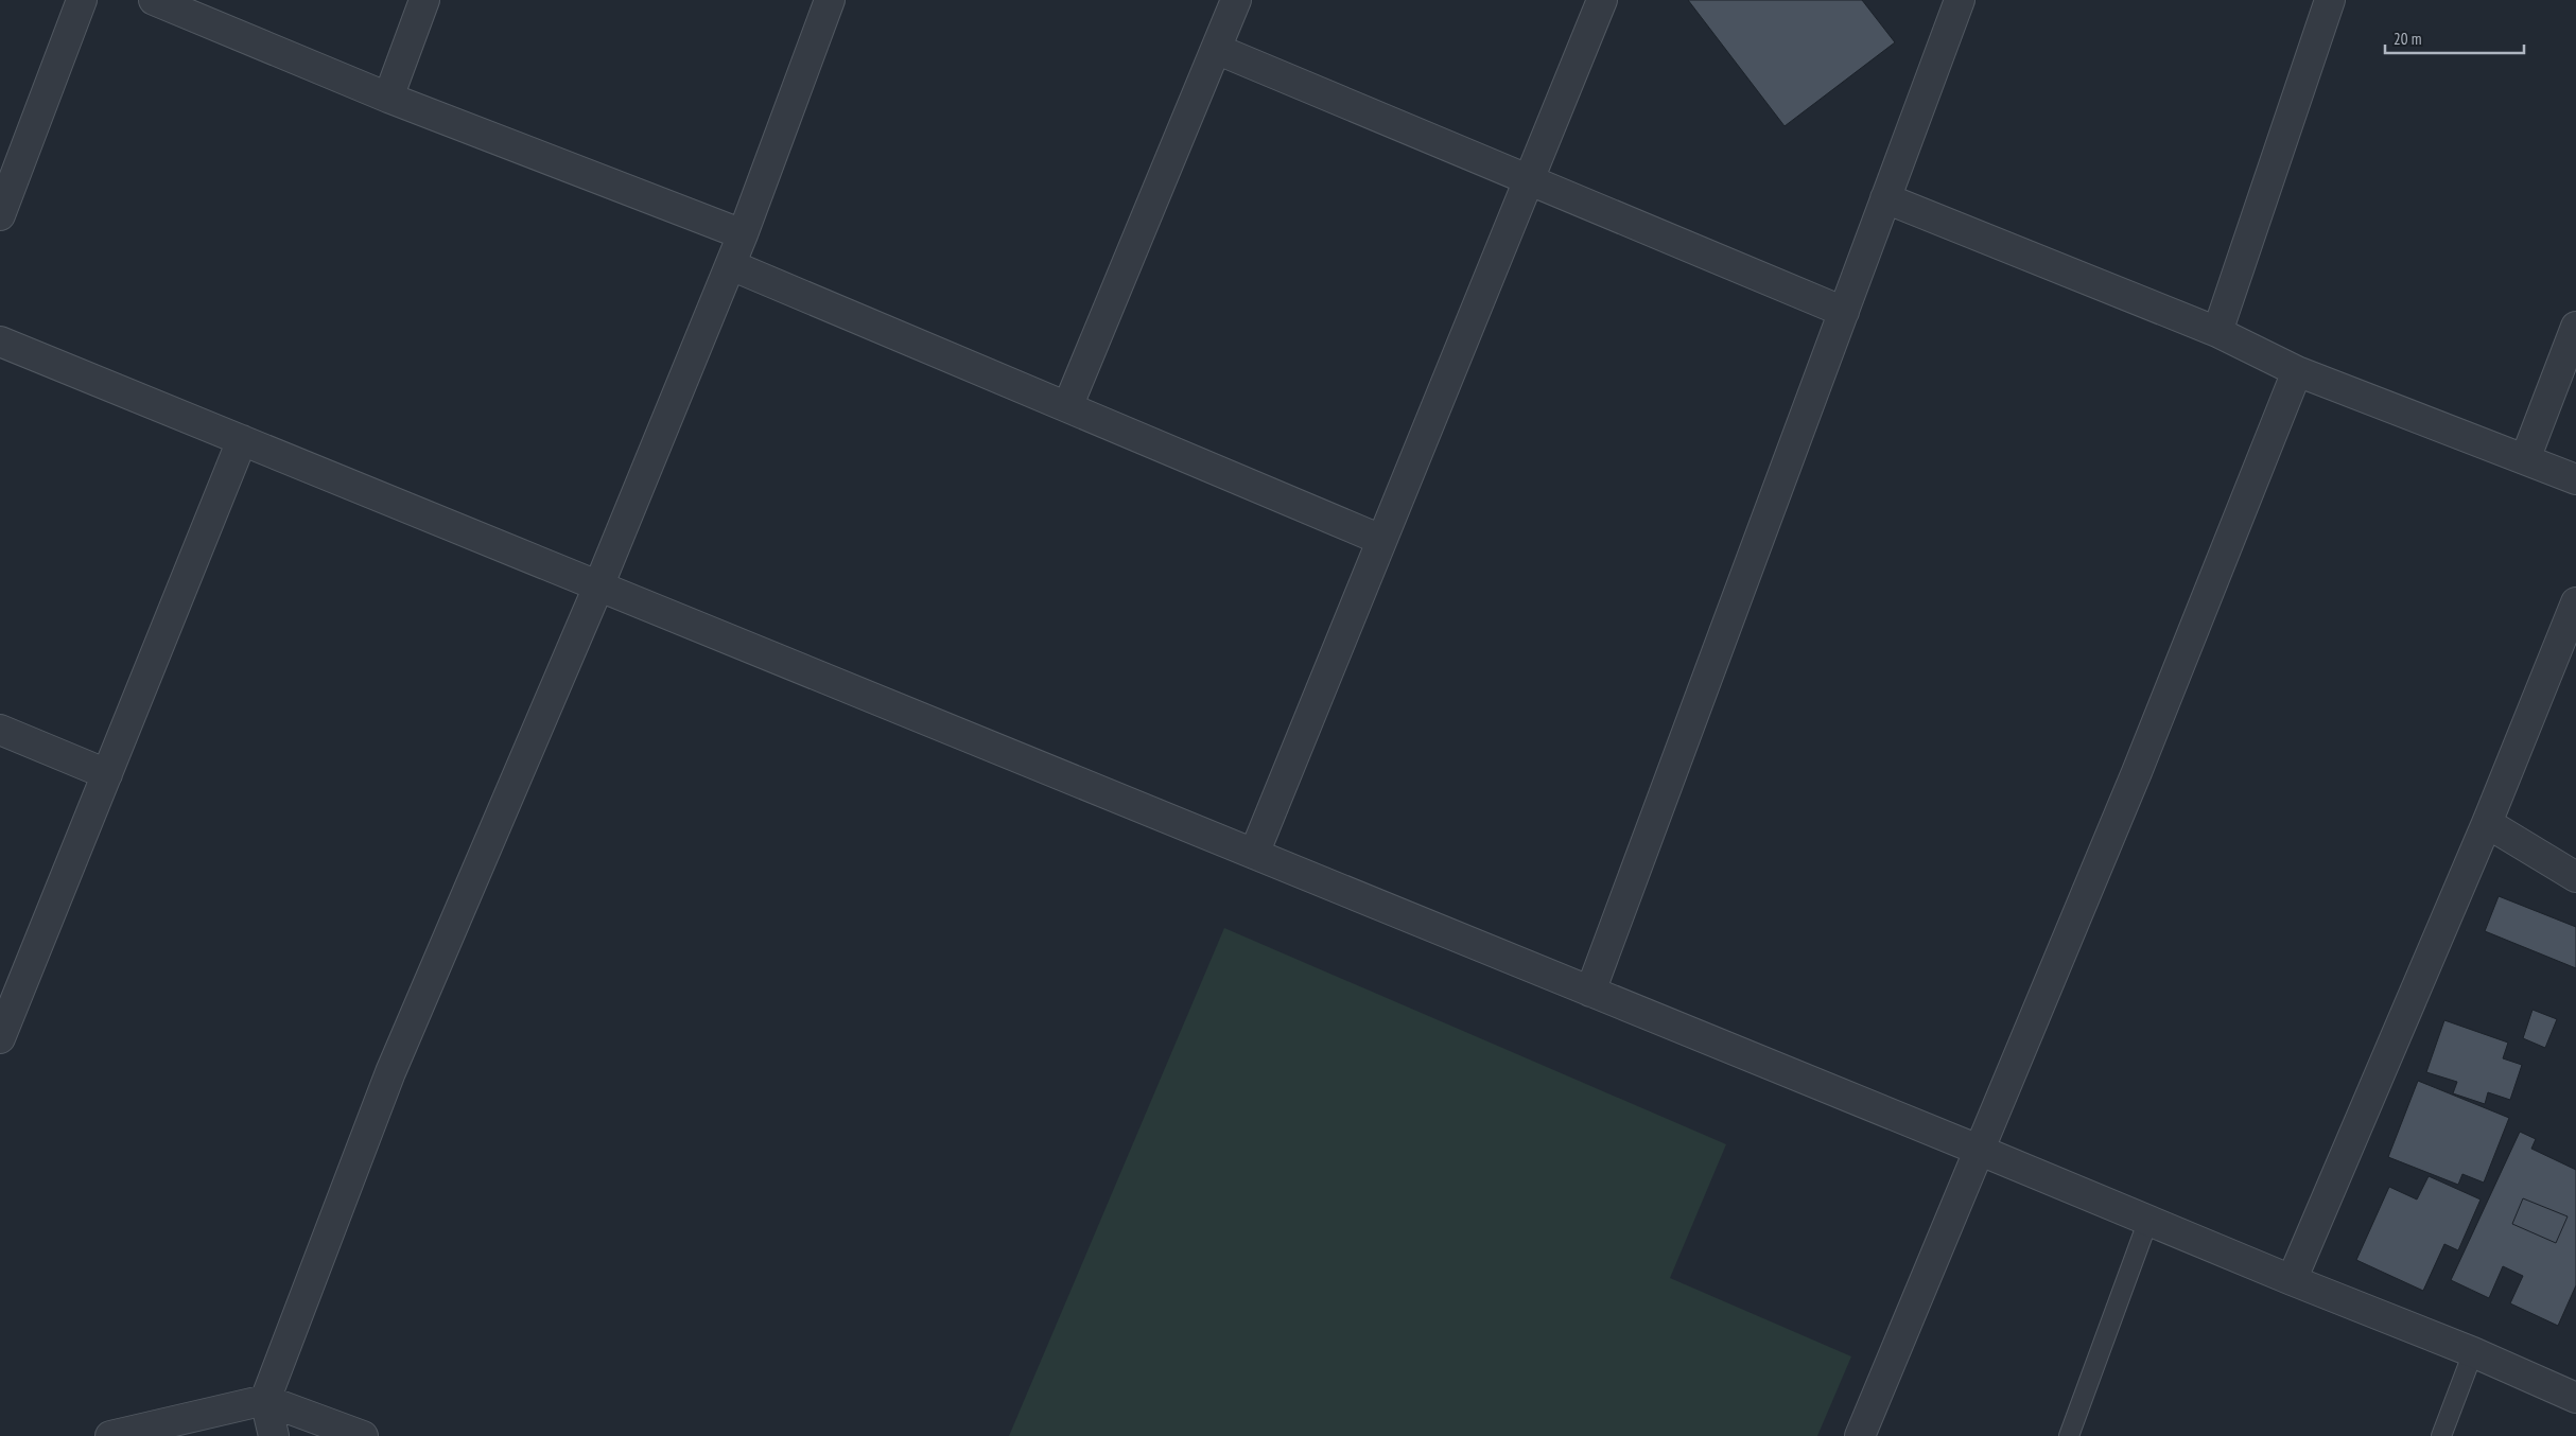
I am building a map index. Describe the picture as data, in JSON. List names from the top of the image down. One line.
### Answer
{"scale_bar":"20 m"}
